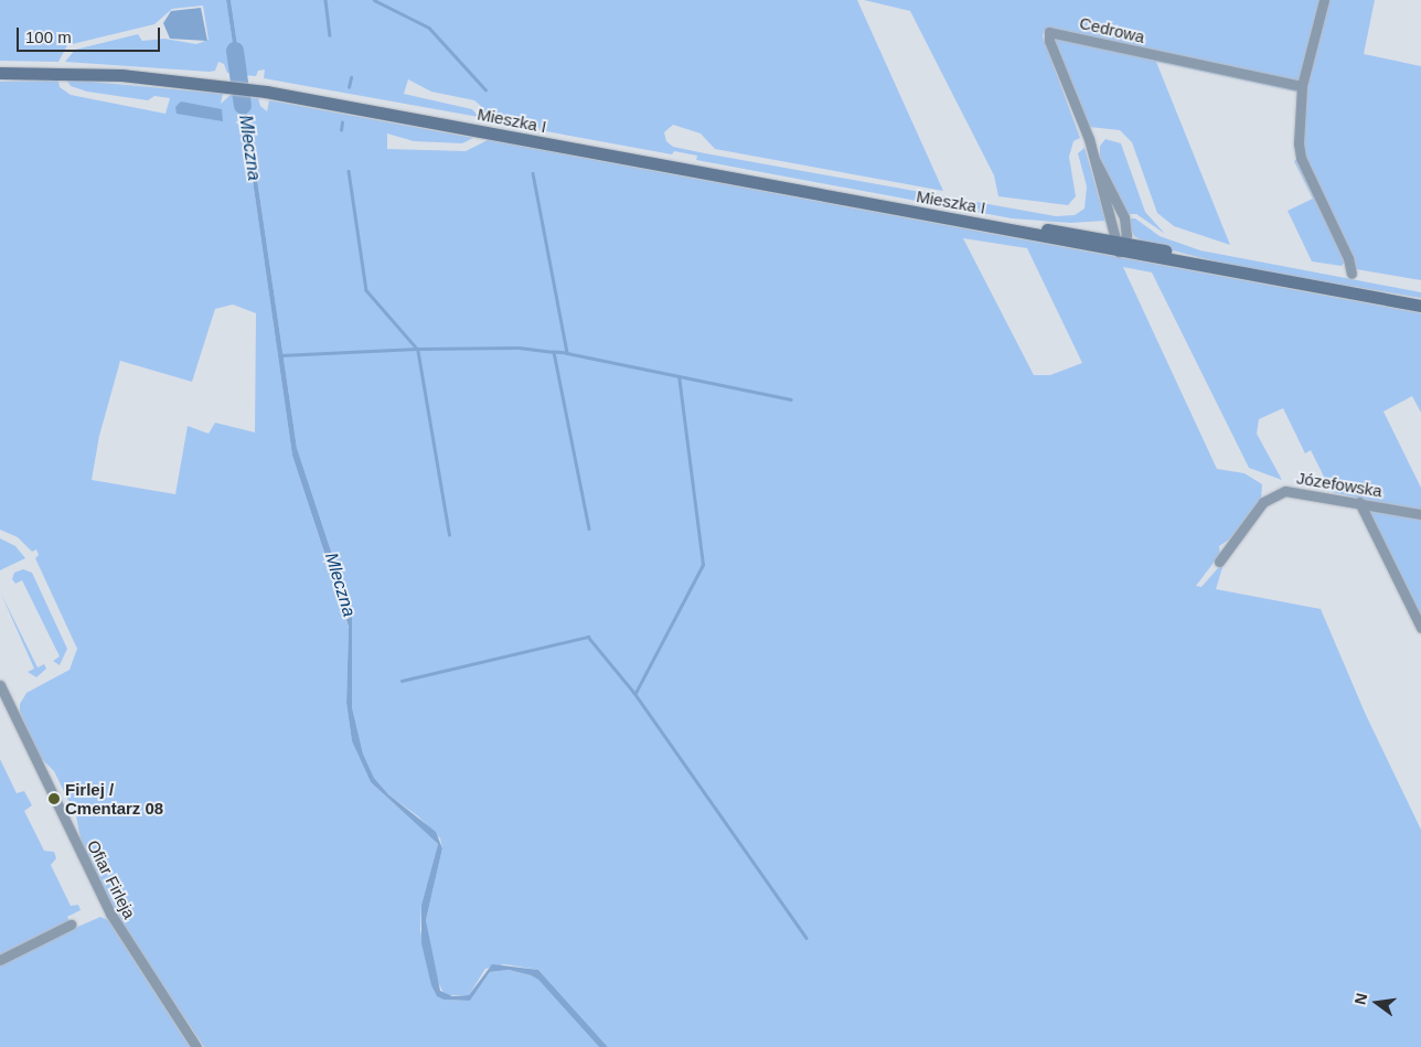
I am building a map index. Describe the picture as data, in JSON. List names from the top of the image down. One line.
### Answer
{"streets":{"street":["Cedrowa","Mieszka I","Józefowska","Ofiar Firleja"]},"crossings":[["Cedrowa","Mieszka I"]],"water":["Mleczna"],"places":["Firlej / Cmentarz 08"],"scale_bar":"100 m","north":"left"}
